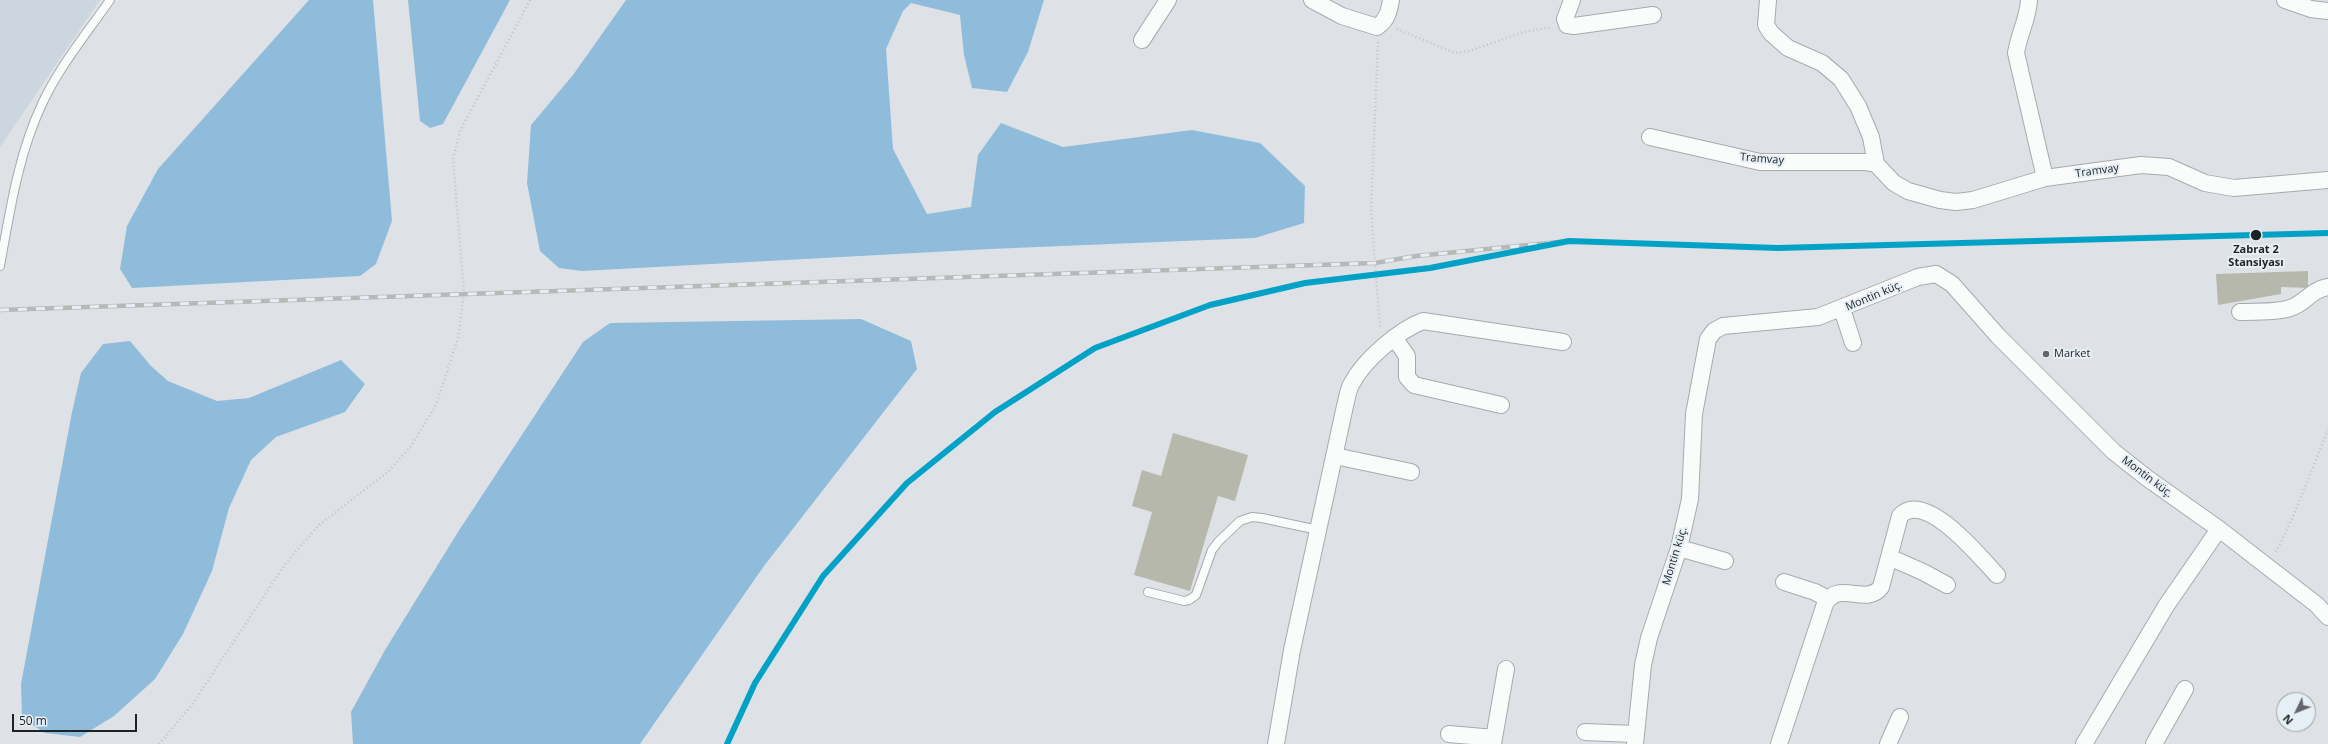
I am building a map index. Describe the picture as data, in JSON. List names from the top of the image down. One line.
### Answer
{"streets":{"street":["Tramvay","Montin küç."]},"places":["Zabrat 2 Stansiyası","Market"],"scale_bar":"50 m","north":"bottom left"}
